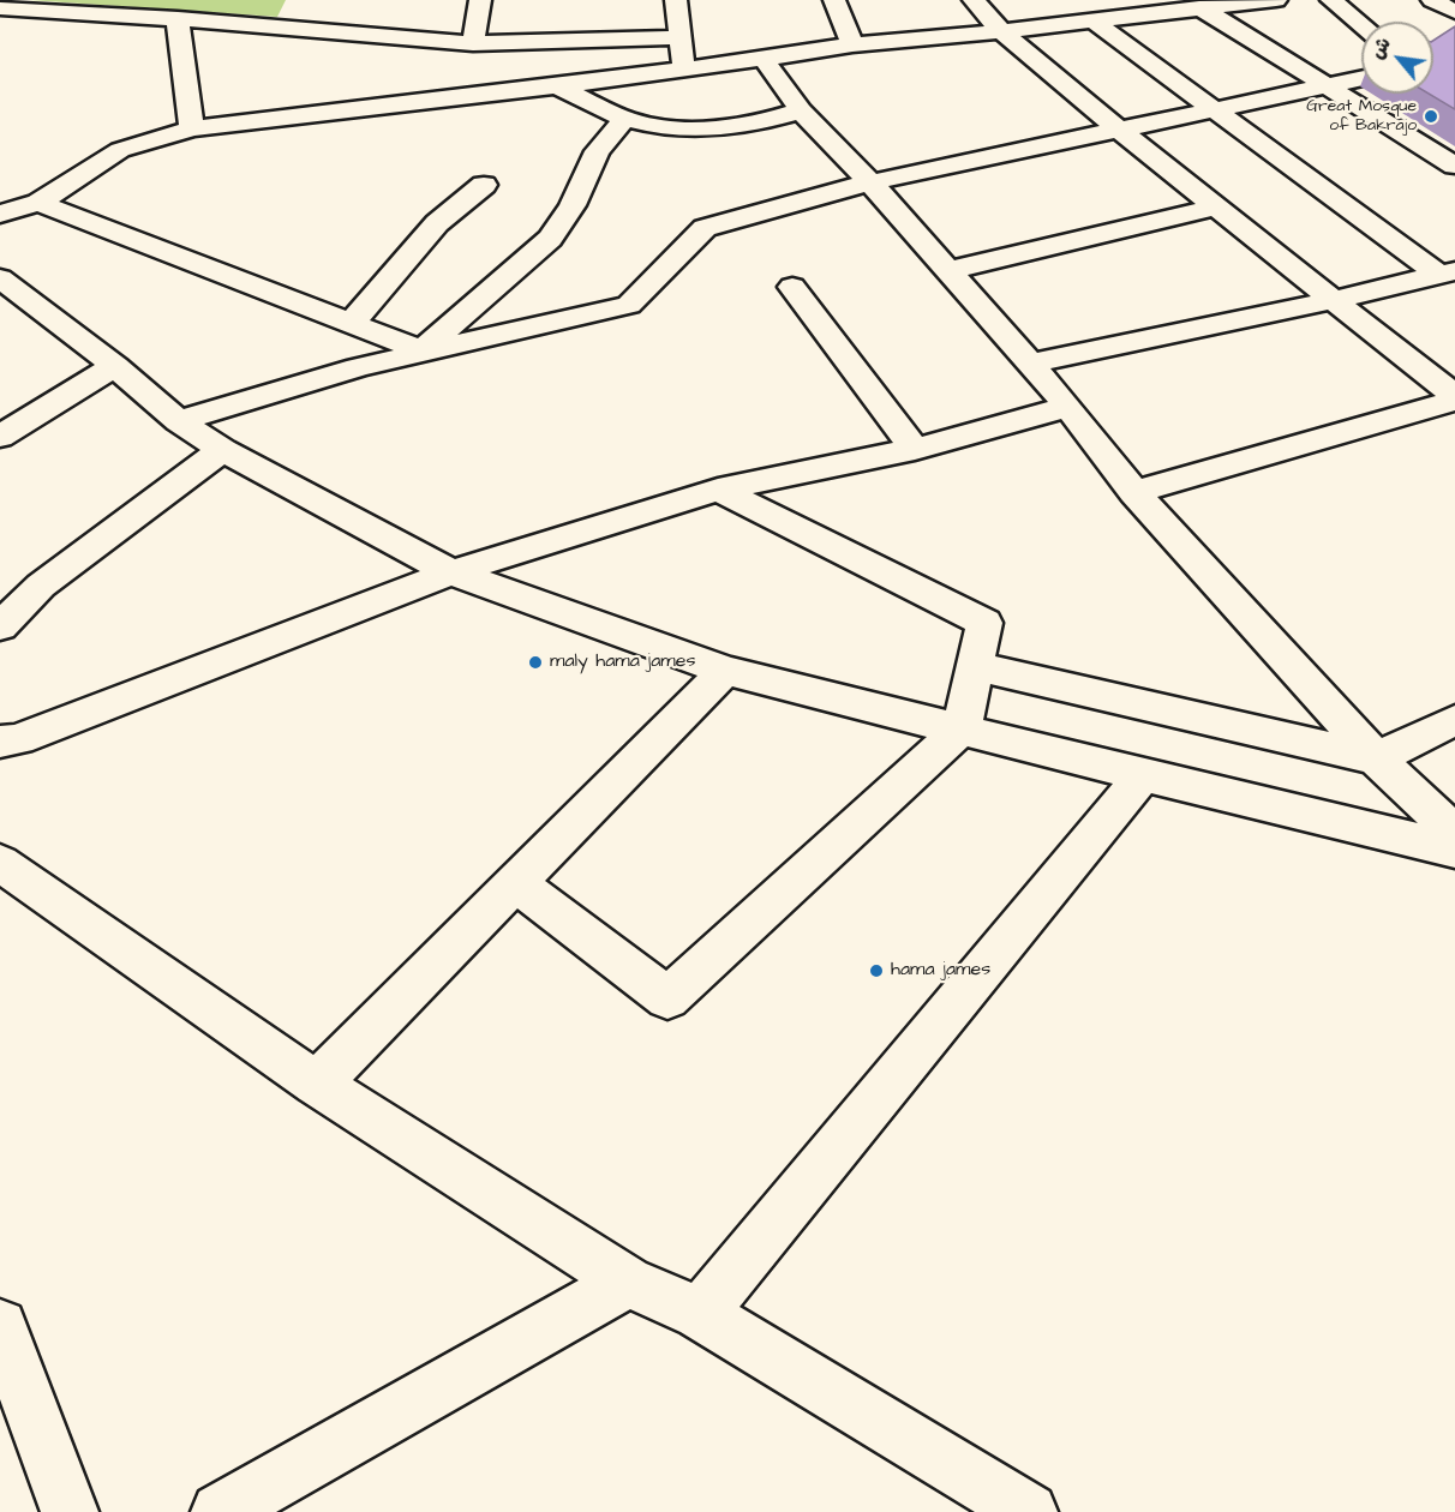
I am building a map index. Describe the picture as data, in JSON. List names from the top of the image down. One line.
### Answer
{"places":["Great Mosque of Bakrajo","maly hama james","hama james"],"north":"top left"}
